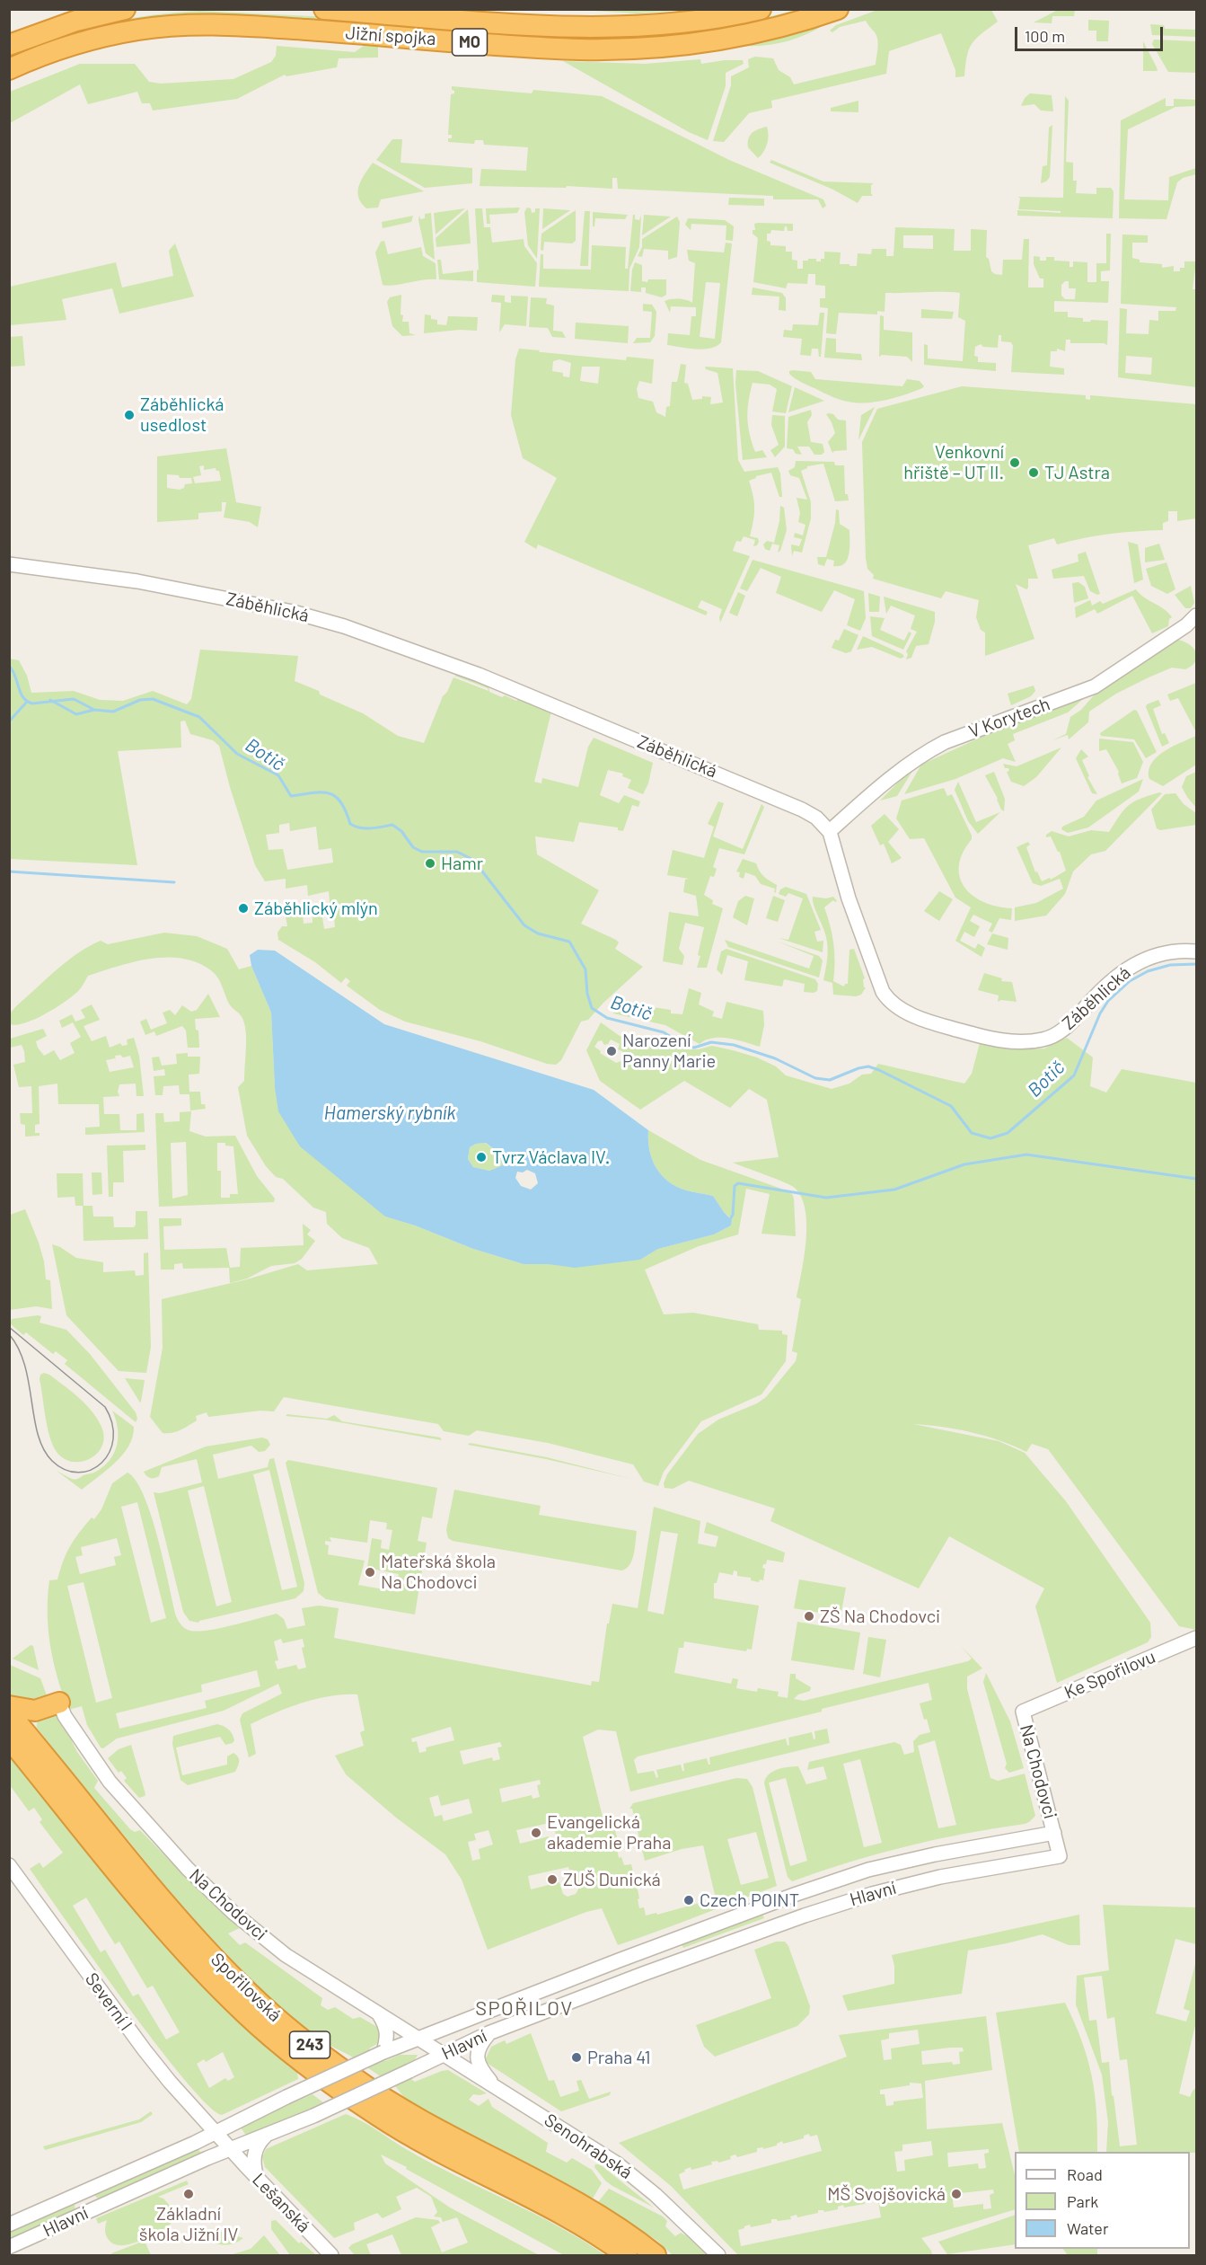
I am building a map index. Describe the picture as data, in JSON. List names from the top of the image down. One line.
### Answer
{"streets":{"highway":["Jižní spojka","MO","Spořilovská","243"],"street":["Záběhlická","V Korytech","Ke Spořilovu","Na Chodovci","Hlavní","Severní I","Senohrabská","Lešanská"]},"crossings":[["Záběhlická","V Korytech"],["Ke Spořilovu","Na Chodovci"],["Na Chodovci","Hlavní"],["Na Chodovci","Senohrabská"],["Hlavní","Severní I"],["Hlavní","Senohrabská"],["Hlavní","Lešanská"],["Severní I","Lešanská"]],"districts":["SPOŘILOV"],"water":["Botič","Hamerský rybník"],"places":["Záběhlická usedlost","Venkovní hřiště – UT II.","TJ Astra","Hamr","Záběhlický mlýn","Narození Panny Marie","Tvrz Václava IV.","Mateřská škola Na Chodovci","ZŠ Na Chodovci","Evangelická akademie Praha","ZUŠ Dunická","Czech POINT","Praha 41","Základní škola Jižní IV","MŠ Svojšovická"],"legend":["Road","Park","Water"],"scale_bar":"100 m"}
